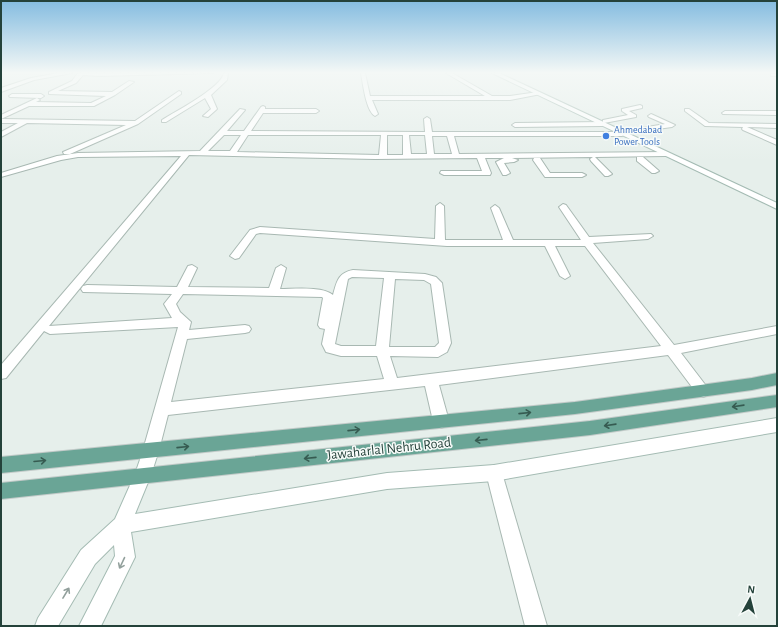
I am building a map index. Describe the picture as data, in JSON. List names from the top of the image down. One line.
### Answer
{"streets":{"main road":["Jawaharlal Nehru Road"]},"places":["Ahmedabad Power Tools"],"north":"top"}
